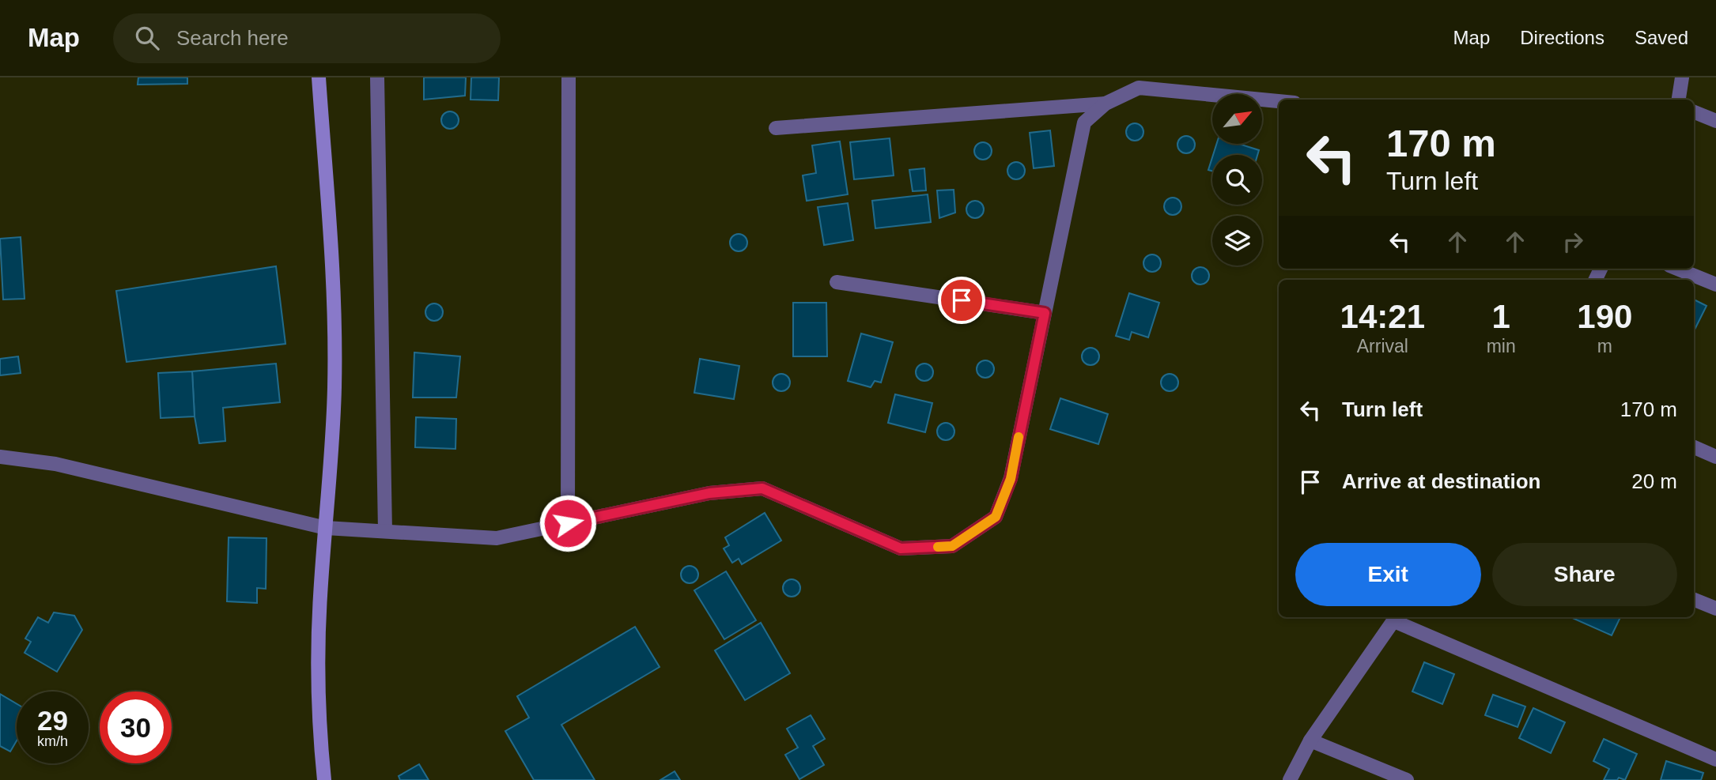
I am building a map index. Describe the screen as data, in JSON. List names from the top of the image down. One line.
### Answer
{"north":"top right","page":{"header":"Map","search":"Search here","nav":["Map","Directions","Saved"],"turn":["170 m","Turn left"],"eta":["14:21","Arrival","1","min","190","m"],"list":[{"name":"Turn left","value":"170 m"},{"name":"Arrive at destination","value":"20 m"}],"buttons":["Exit","Share"],"speed":"29 km/h","limit":"30"}}
